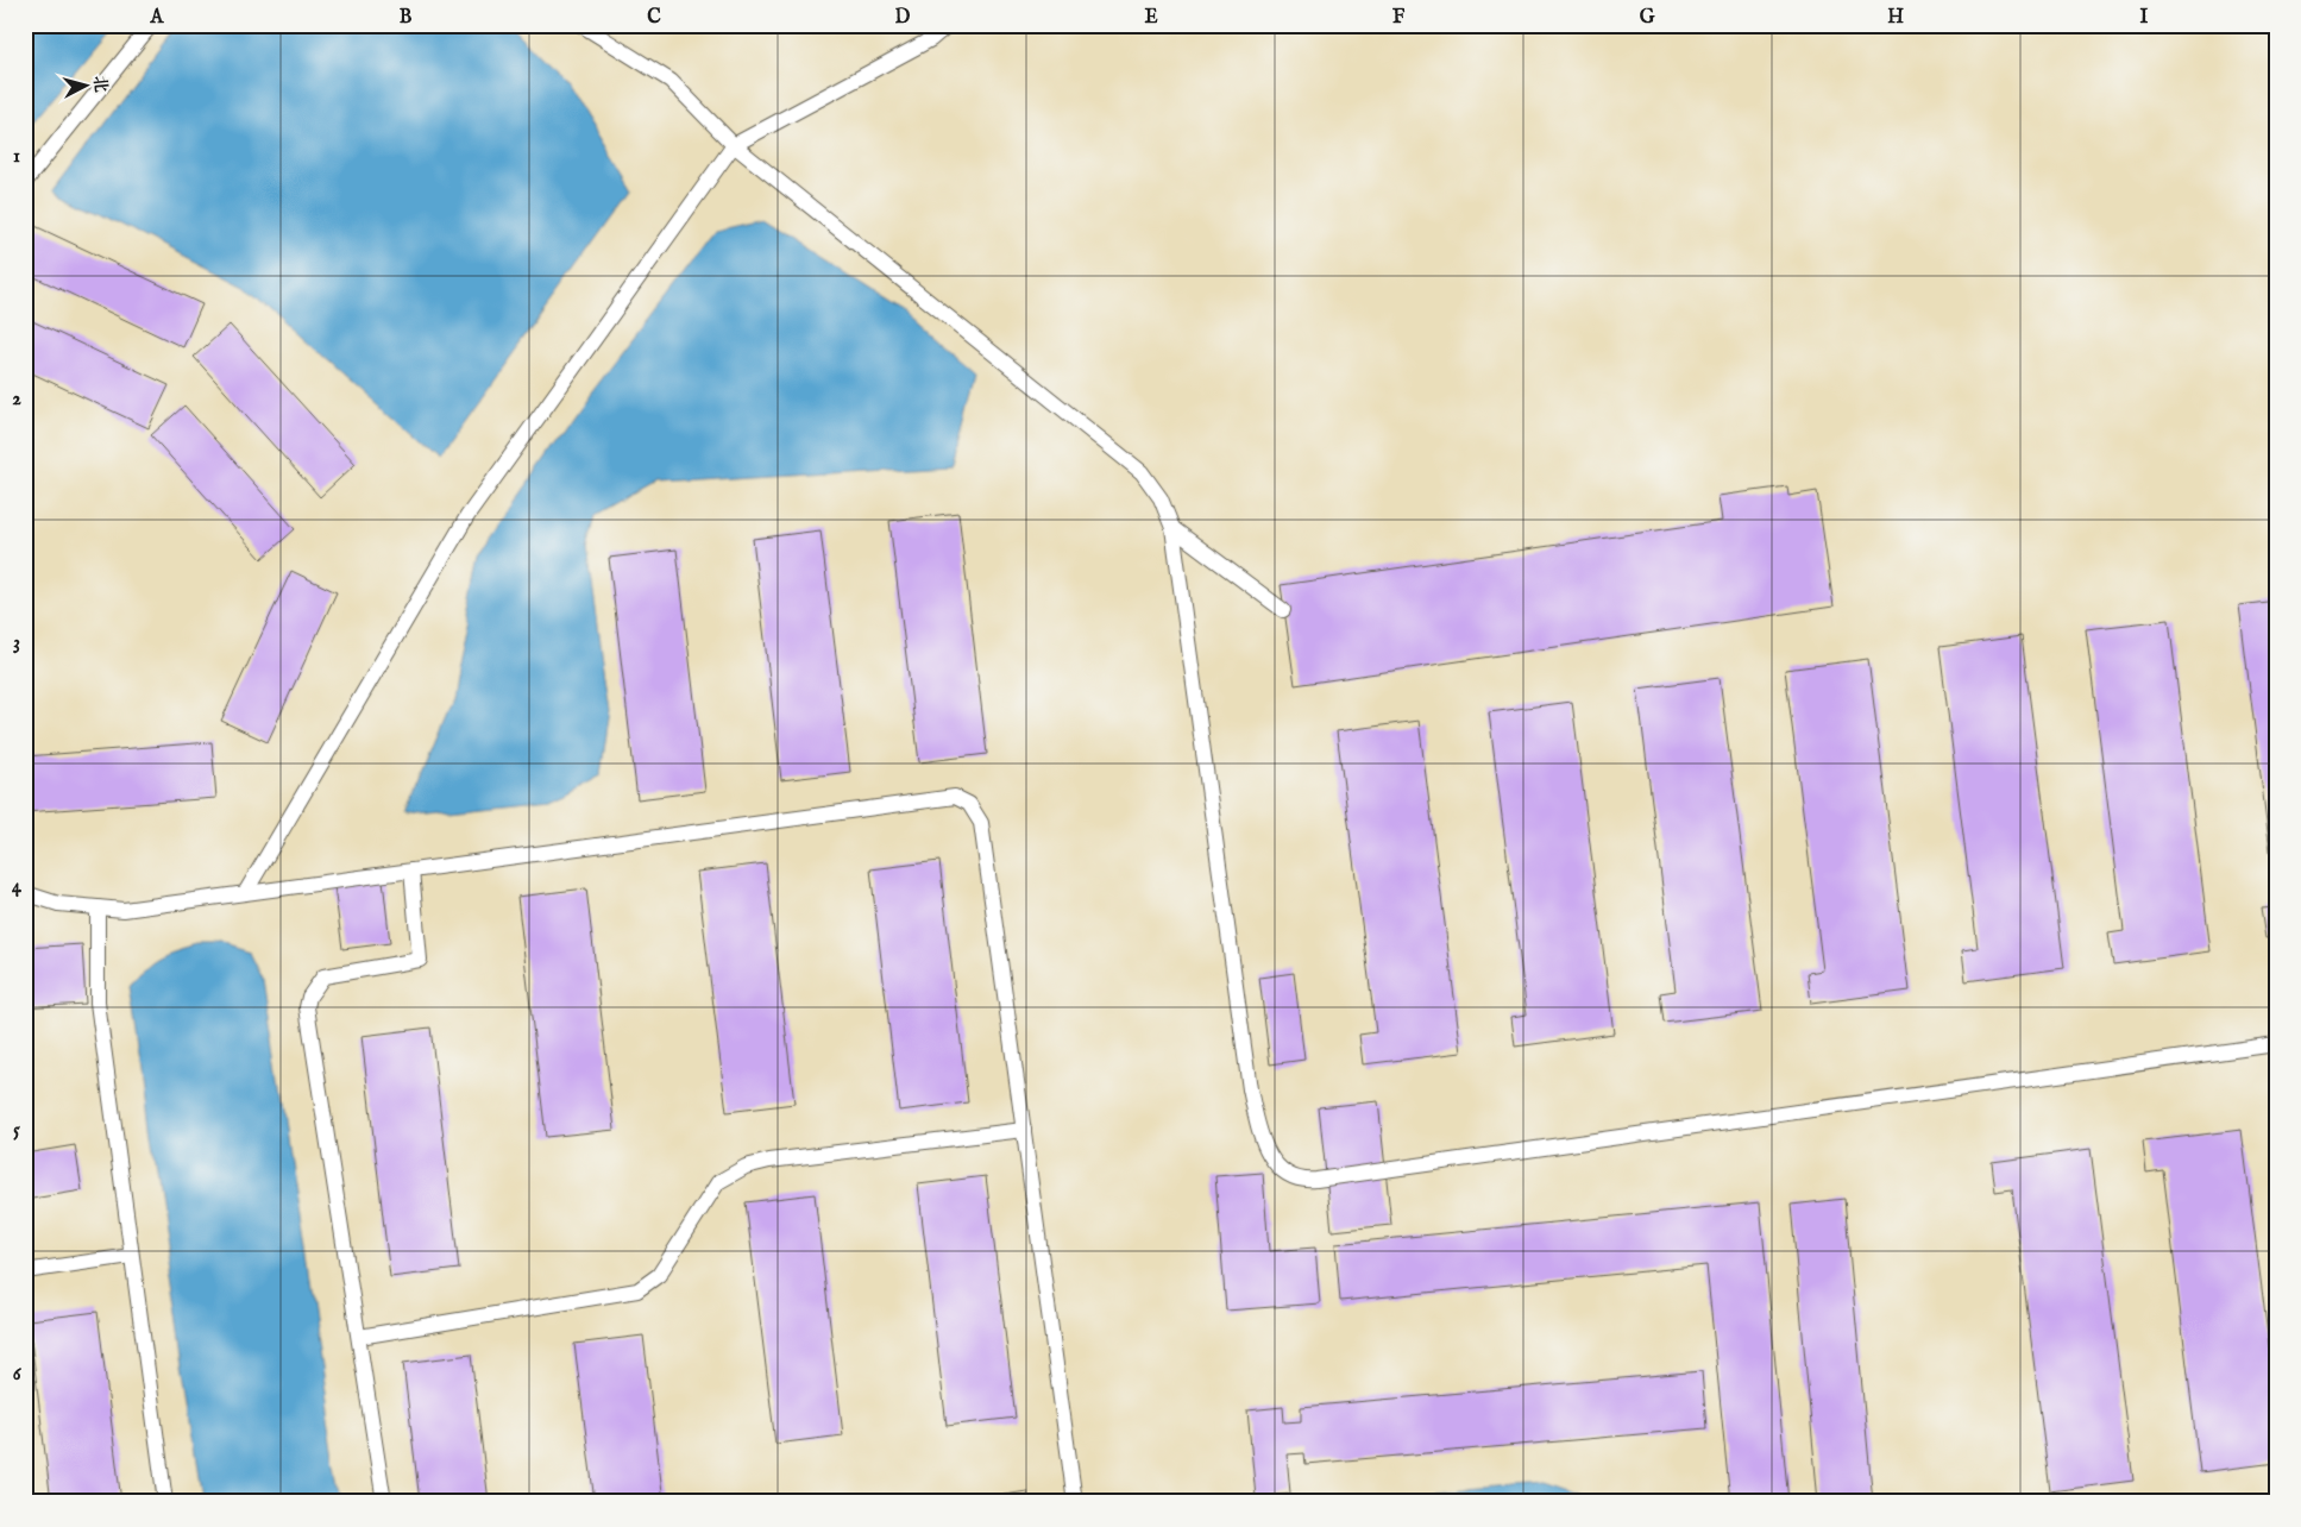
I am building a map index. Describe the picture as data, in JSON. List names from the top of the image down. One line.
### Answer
{"north":"right","grid":{"columns":["A","B","C","D","E","F","G","H","I"],"rows":["1","2","3","4","5","6"]}}
